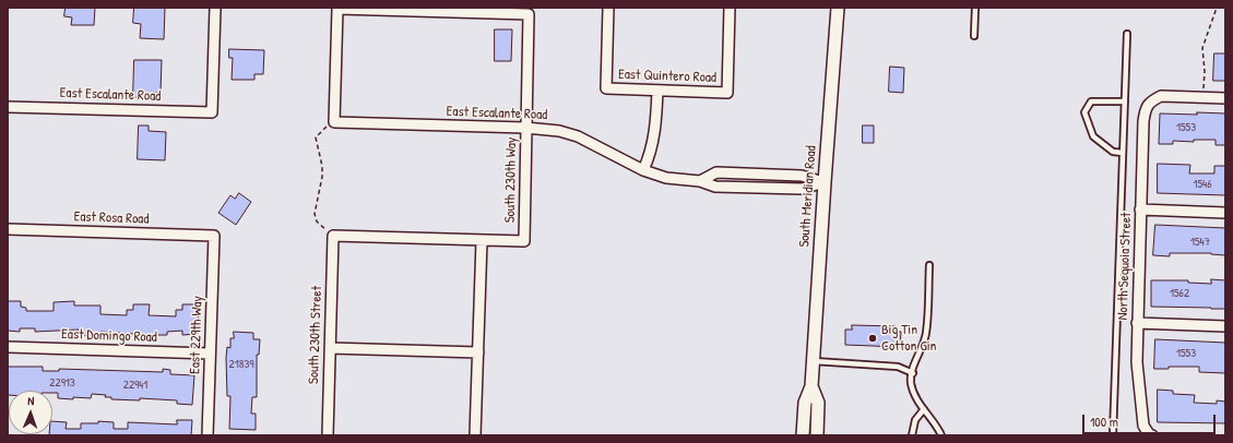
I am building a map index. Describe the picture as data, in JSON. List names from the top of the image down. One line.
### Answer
{"streets":{"street":["East Quintero Road","East Escalante Road","South 230th Way","South Meridian Road","East Rosa Road","North Sequoia Street","East 229th Way","South 230th Street","East Domingo Road"]},"crossings":[["East Escalante Road","South 230th Way"],["East Escalante Road","South Meridian Road"],["East Rosa Road","East 229th Way"],["East 229th Way","East Domingo Road"]],"places":["Big Tin Cotton Gin"],"house_numbers":["1553","1546","1547","1562","1553","21839","22913","22941"],"scale_bar":"100 m","north":"top"}
